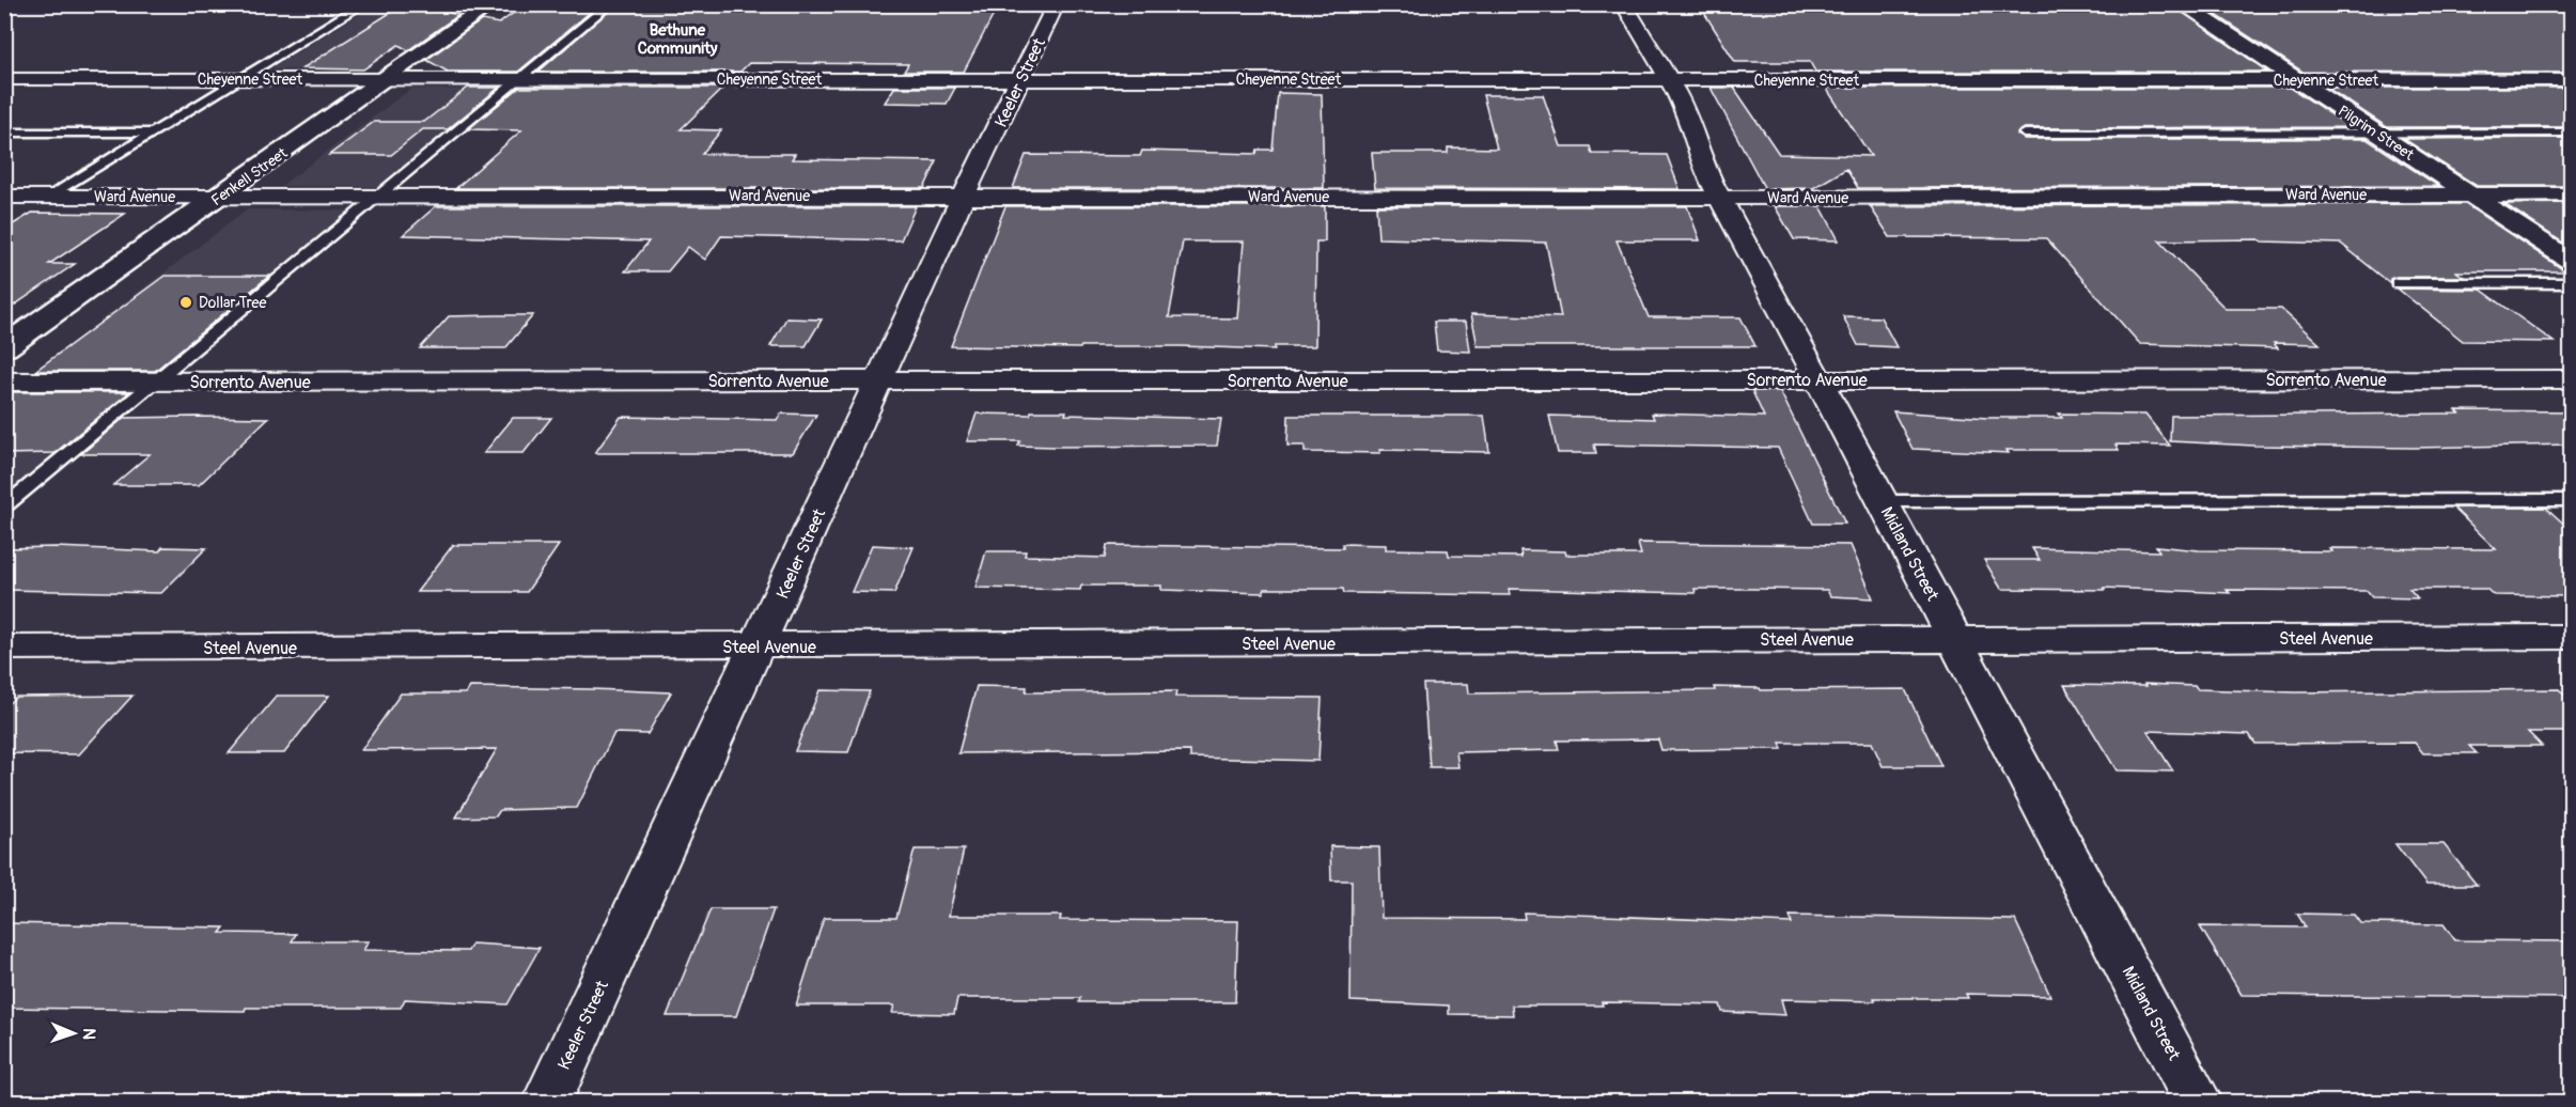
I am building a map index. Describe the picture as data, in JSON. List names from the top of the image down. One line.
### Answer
{"streets":{"street":["Cheyenne Street","Keeler Street","Pilgrim Street","Fenkell Street","Ward Avenue","Sorrento Avenue","Midland Street","Steel Avenue"]},"crossings":[["Cheyenne Street","Keeler Street"],["Cheyenne Street","Pilgrim Street"],["Cheyenne Street","Fenkell Street"],["Cheyenne Street","Midland Street"],["Keeler Street","Ward Avenue"],["Keeler Street","Sorrento Avenue"],["Keeler Street","Steel Avenue"],["Pilgrim Street","Ward Avenue"],["Fenkell Street","Ward Avenue"],["Ward Avenue","Midland Street"],["Sorrento Avenue","Midland Street"],["Midland Street","Steel Avenue"]],"districts":["Bethune Community"],"places":["Dollar Tree"],"north":"right"}
